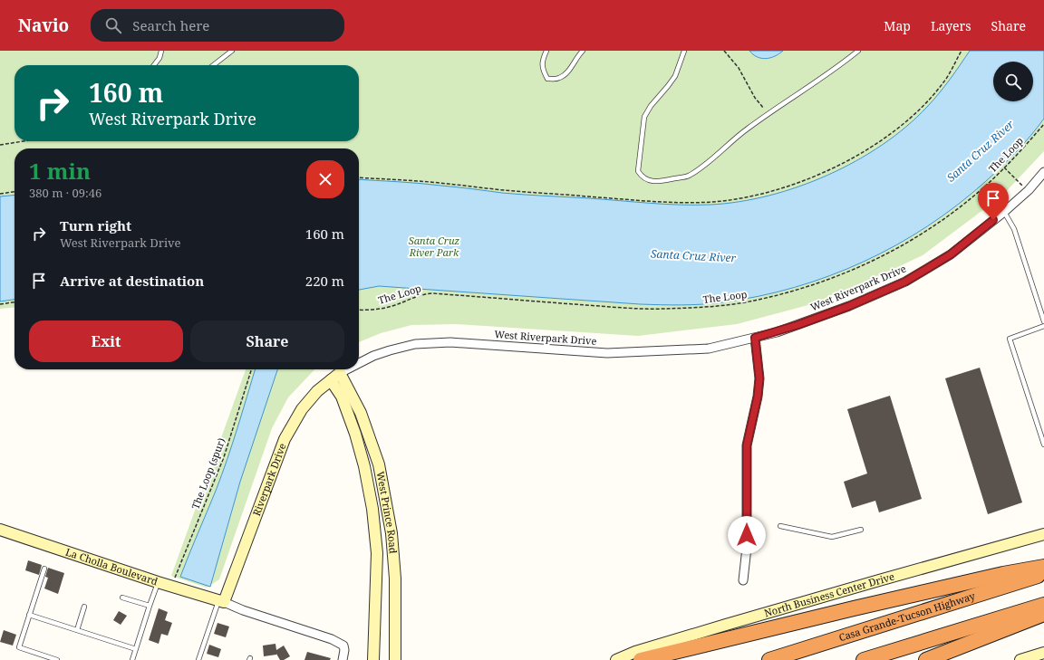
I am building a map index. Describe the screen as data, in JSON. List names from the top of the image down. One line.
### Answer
{"streets":{"highway":["Casa Grande-Tucson Highway"],"street":["West Riverpark Drive","Riverpark Drive","West Prince Road","La Cholla Boulevard","North Business Center Drive"],"path":["The Loop","The Loop (spur)"]},"crossings":[["West Riverpark Drive","Riverpark Drive"],["West Riverpark Drive","West Prince Road"],["The Loop (spur)","La Cholla Boulevard"],["Riverpark Drive","West Prince Road"],["Riverpark Drive","La Cholla Boulevard"]],"water":["Santa Cruz River"],"parks":["Santa Cruz River Park"],"page":{"header":"Navio","search":"Search here","nav":["Map","Layers","Share"],"turn":["160 m","West Riverpark Drive"],"heading":["1 min","380 m · 09:46"],"list":[{"name":"Turn right","note":"West Riverpark Drive","value":"160 m"},{"name":"Arrive at destination","value":"220 m"}],"buttons":["Exit","Share"]}}
